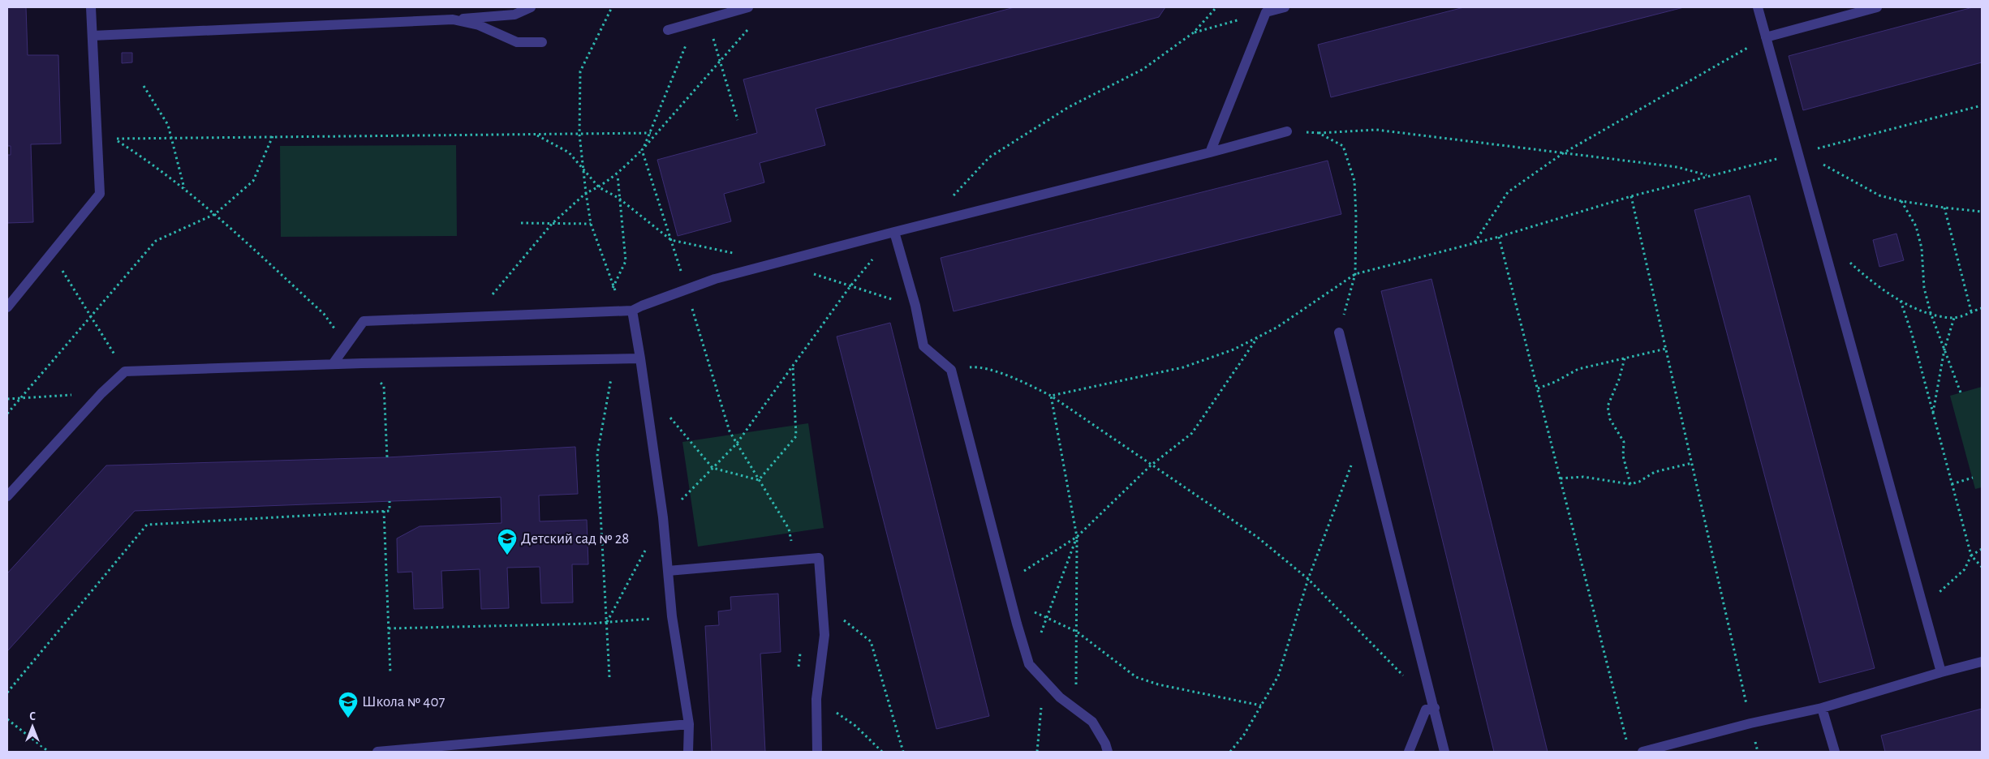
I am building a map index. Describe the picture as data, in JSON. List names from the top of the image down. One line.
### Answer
{"places":{"school or university":["Детский сад № 28","Школа № 407"]},"north":"top"}
